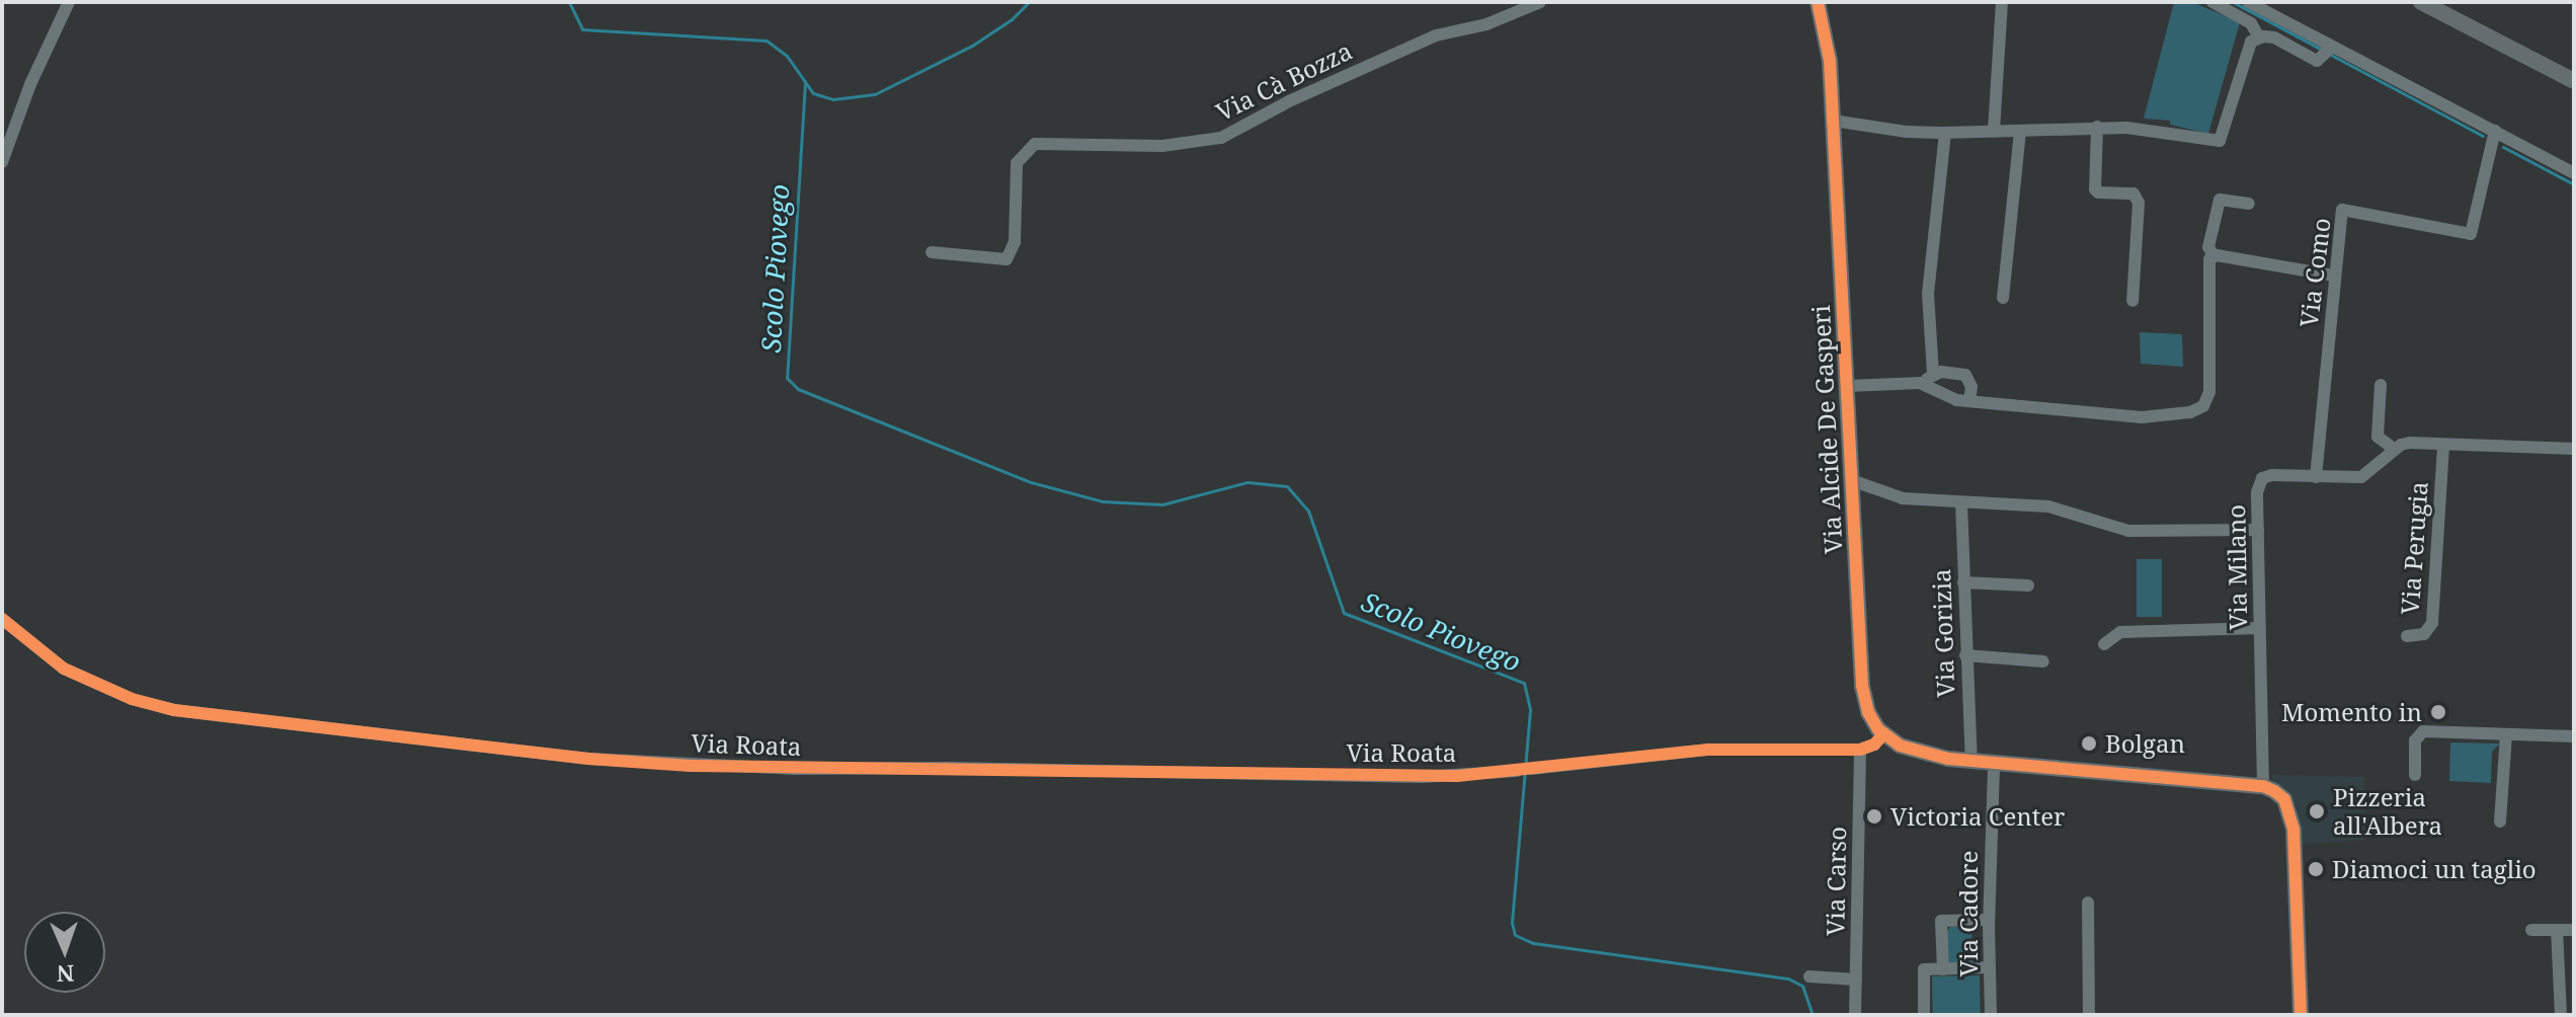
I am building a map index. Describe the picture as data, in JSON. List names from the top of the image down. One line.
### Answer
{"streets":{"street":["Via Cà Bozza","Via Como","Via Alcide De Gasperi","Via Perugia","Via Milano","Via Gorizia","Via Roata","Via Carso","Via Cadore"]},"crossings":[["Via Como","Via Milano"],["Via Roata","Via Carso"]],"water":["Scolo Piovego"],"places":["Momento in","Bolgan","Pizzeria all'Albera","Victoria Center","Diamoci un taglio"],"north":"bottom"}
